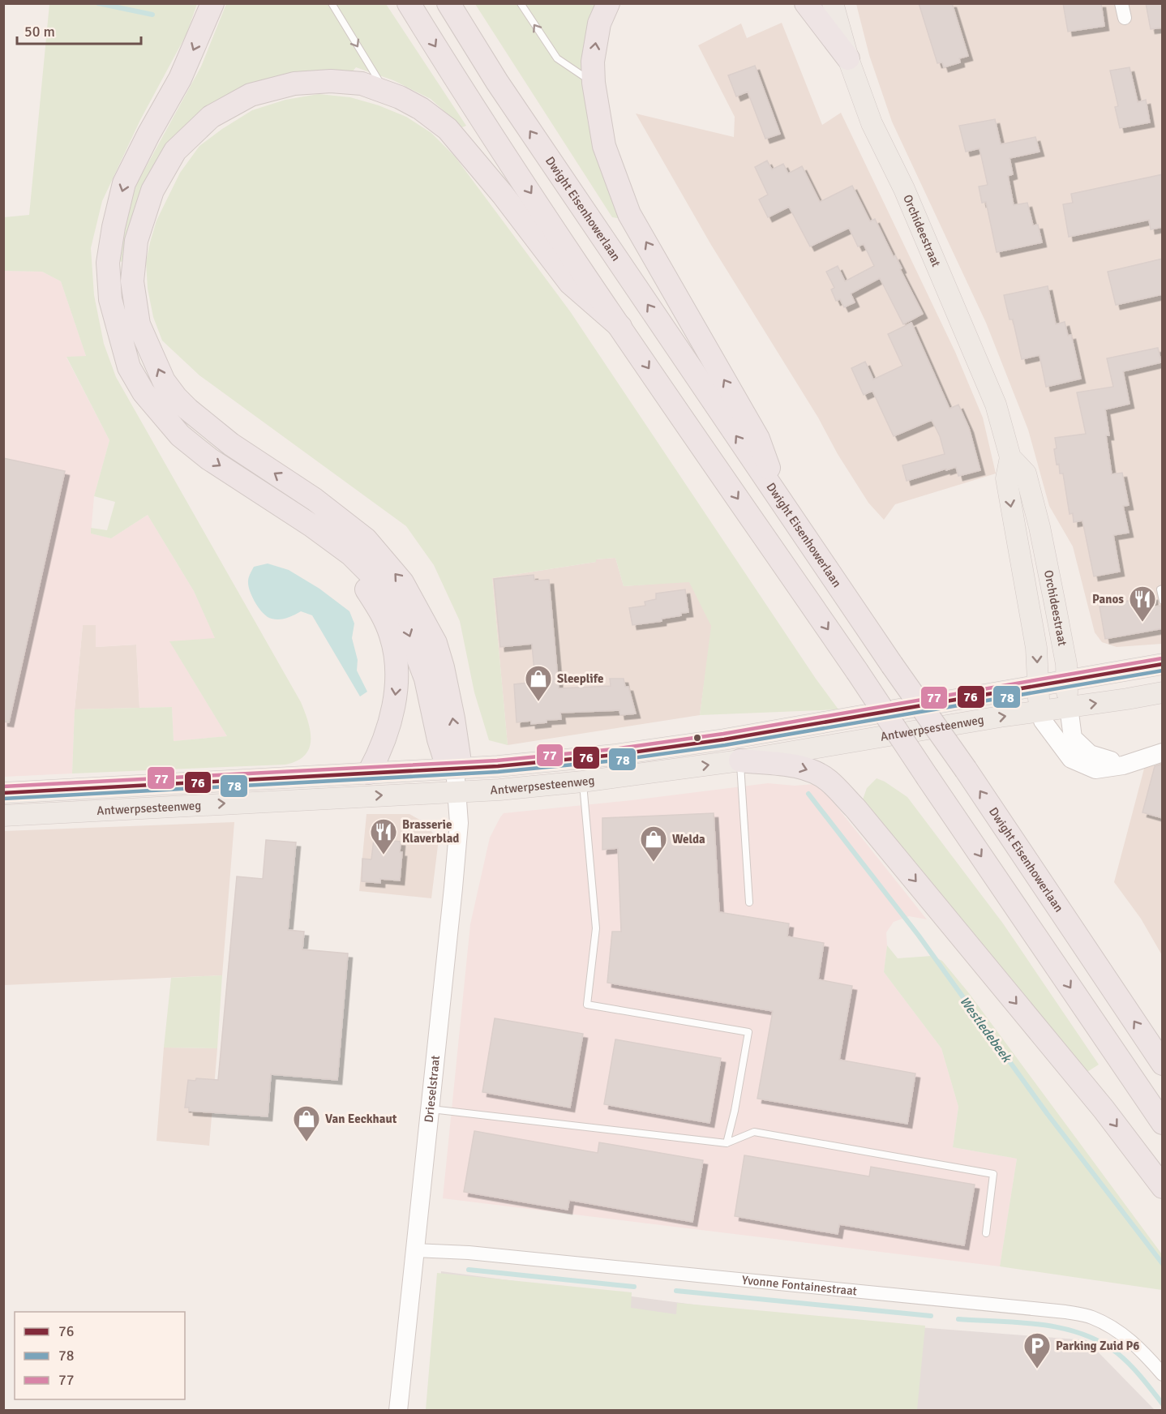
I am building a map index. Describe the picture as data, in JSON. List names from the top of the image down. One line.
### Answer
{"streets":{"highway":["Dwight Eisenhowerlaan"],"main road":["Orchideestraat","Antwerpsesteenweg"],"street":["Drieselstraat","Yvonne Fontainestraat"]},"crossings":[["Orchideestraat","Antwerpsesteenweg"],["Antwerpsesteenweg","Drieselstraat"],["Drieselstraat","Yvonne Fontainestraat"]],"water":["Westledebeek"],"places":{"restaurant":["Panos","Brasserie Klaverblad"],"shop":["Sleeplife","Welda","Van Eeckhaut"],"parking":["Parking Zuid P6"]},"lines":["transit line 77","transit line 76","transit line 78"],"legend":["76","78","77"],"scale_bar":"50 m"}
